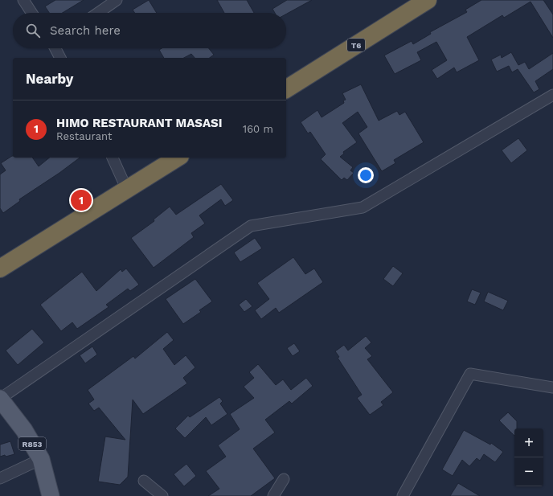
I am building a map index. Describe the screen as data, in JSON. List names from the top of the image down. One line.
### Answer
{"streets":{"highway":["T6"],"main road":["R853"]},"page":{"search":"Search here","heading":"Nearby","list":[{"mark":"1","name":"HIMO RESTAURANT MASASI","note":"Restaurant","value":"160 m"}],"pins":"1","map_buttons":["+","−"]}}
